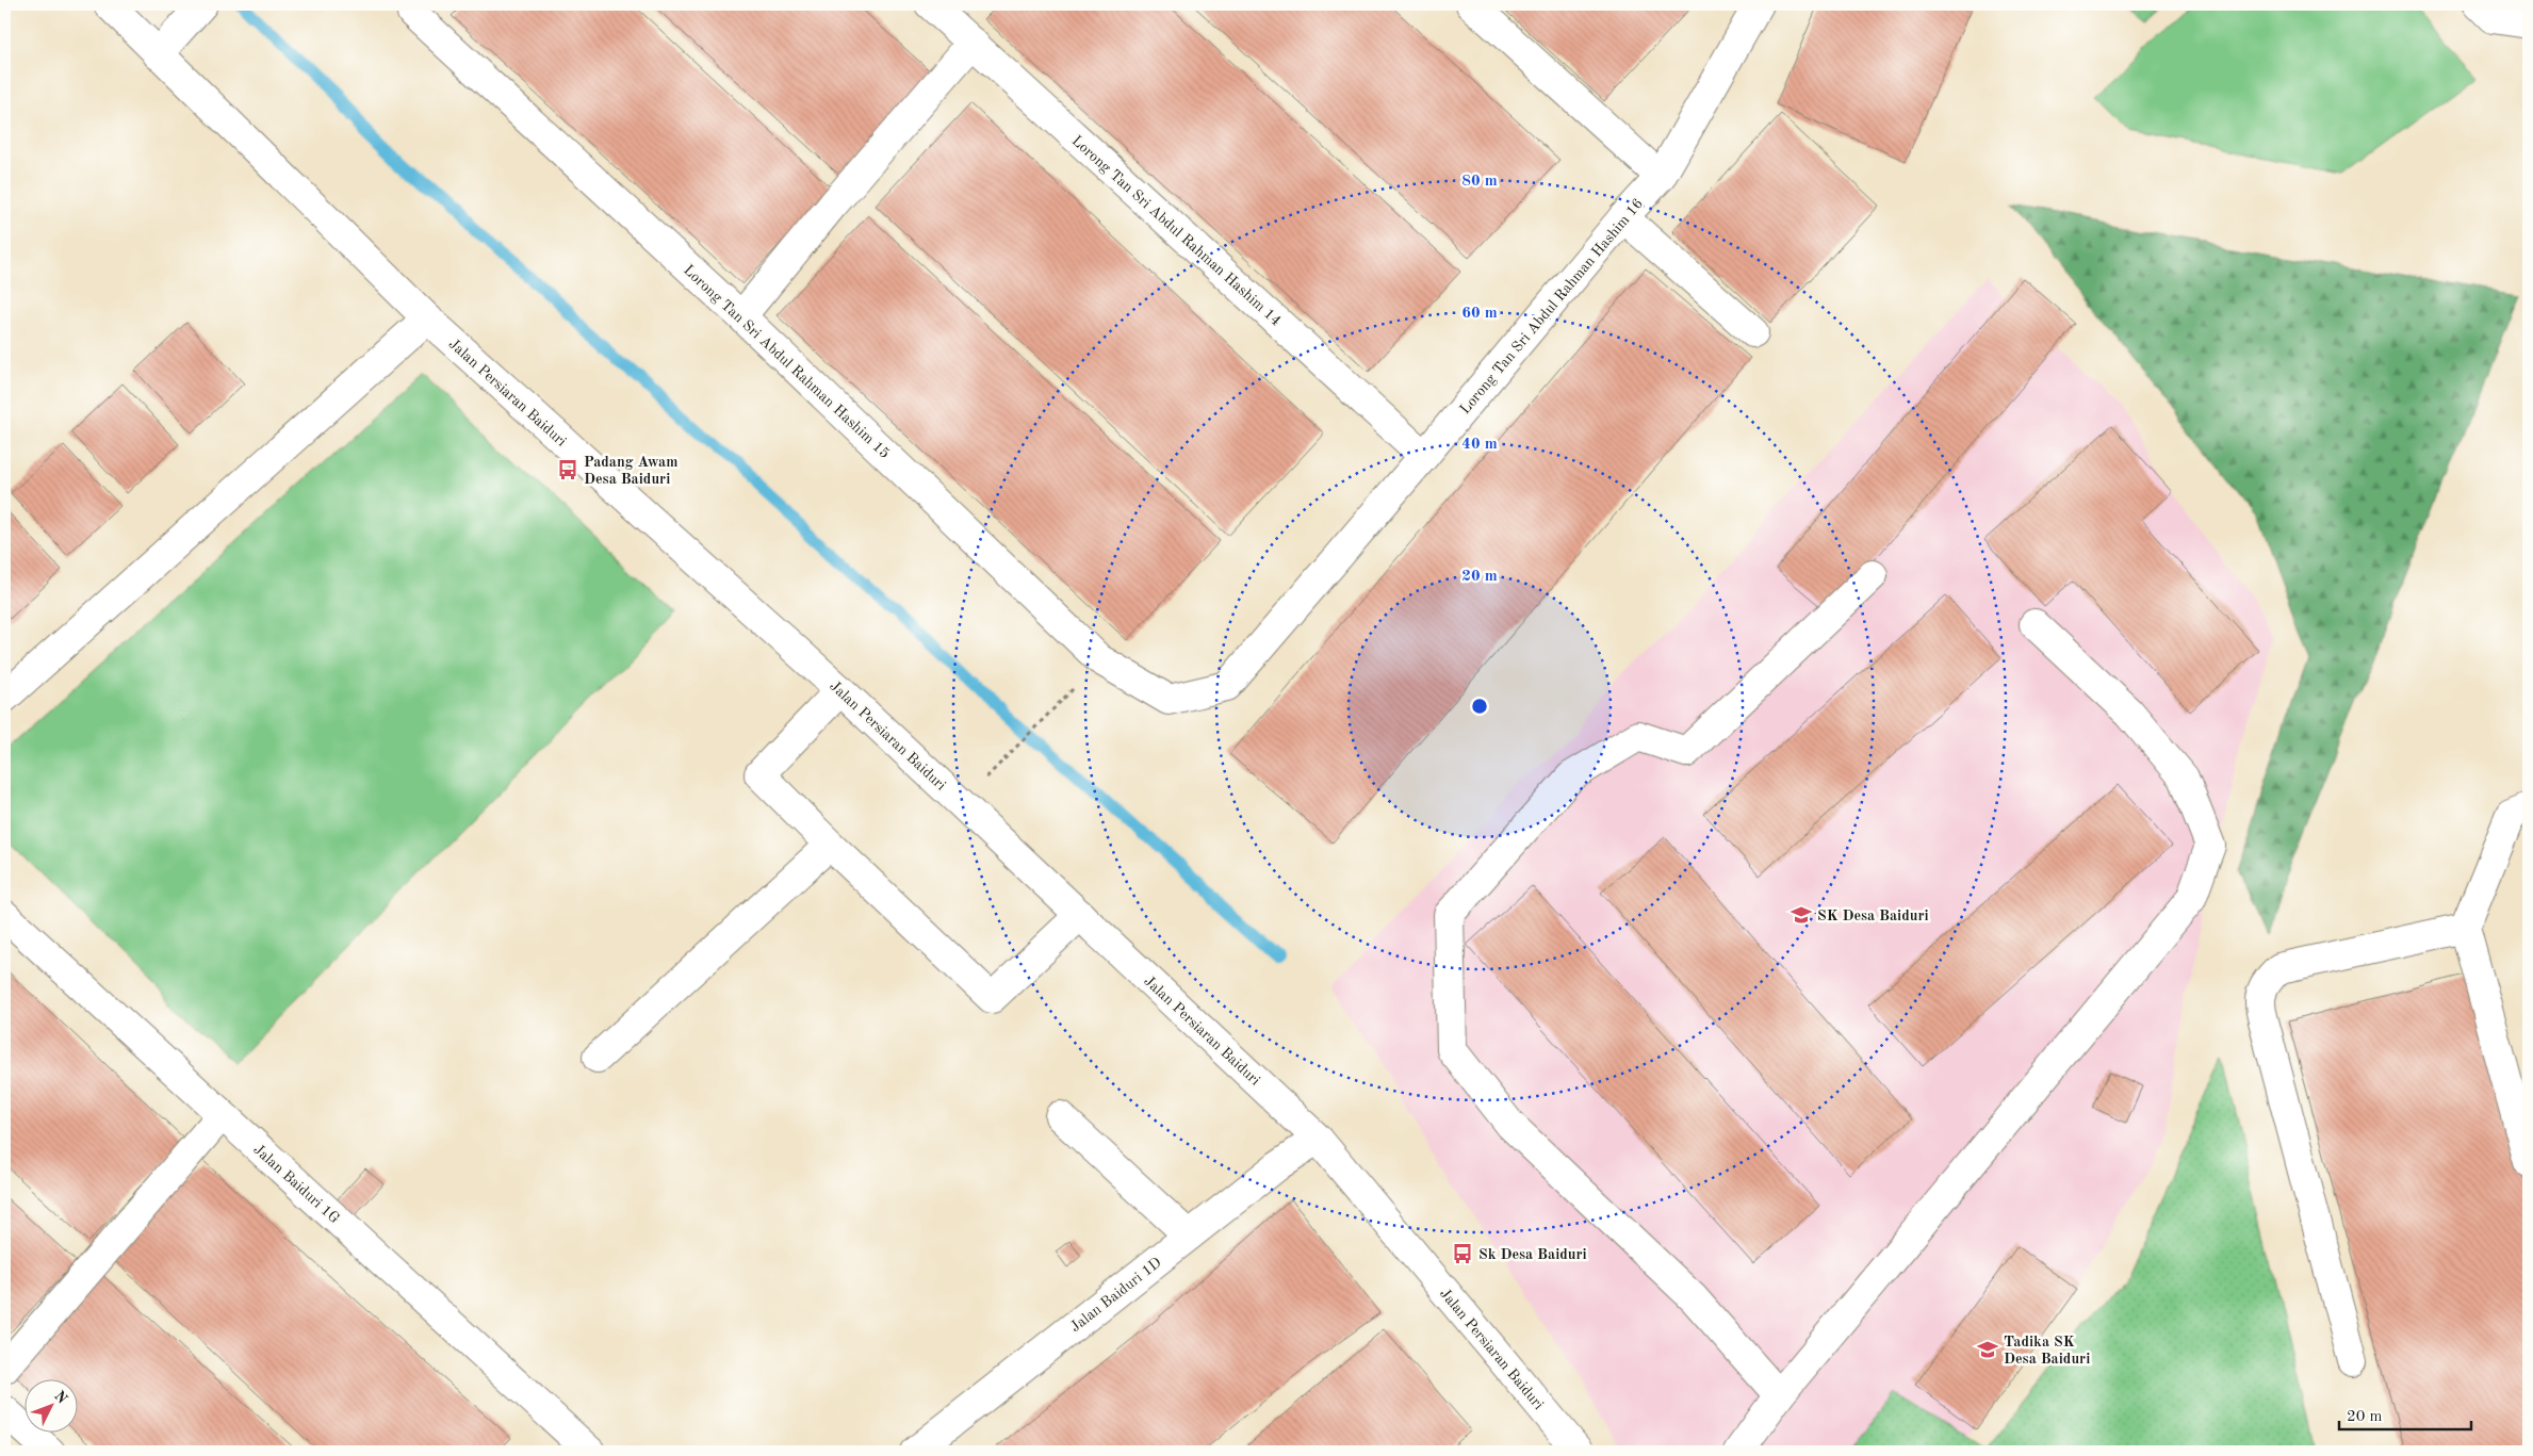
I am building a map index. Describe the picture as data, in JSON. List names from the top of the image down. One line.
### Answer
{"streets":{"street":["Lorong Tan Sri Abdul Rahman Hashim 14","Lorong Tan Sri Abdul Rahman Hashim 16","Lorong Tan Sri Abdul Rahman Hashim 15","Jalan Persiaran Baiduri","Jalan Baiduri 1G","Jalan Baiduri 1D"]},"crossings":[["Lorong Tan Sri Abdul Rahman Hashim 14","Lorong Tan Sri Abdul Rahman Hashim 16"],["Lorong Tan Sri Abdul Rahman Hashim 16","Lorong Tan Sri Abdul Rahman Hashim 15"],["Jalan Persiaran Baiduri","Jalan Baiduri 1D"]],"places":{"bus stop":["Padang Awam Desa Baiduri","Sk Desa Baiduri"],"school or university":["SK Desa Baiduri","Tadika SK Desa Baiduri"]},"scale_bar":"20 m","north":"top right","rings":["80 m","60 m","40 m","20 m"]}
